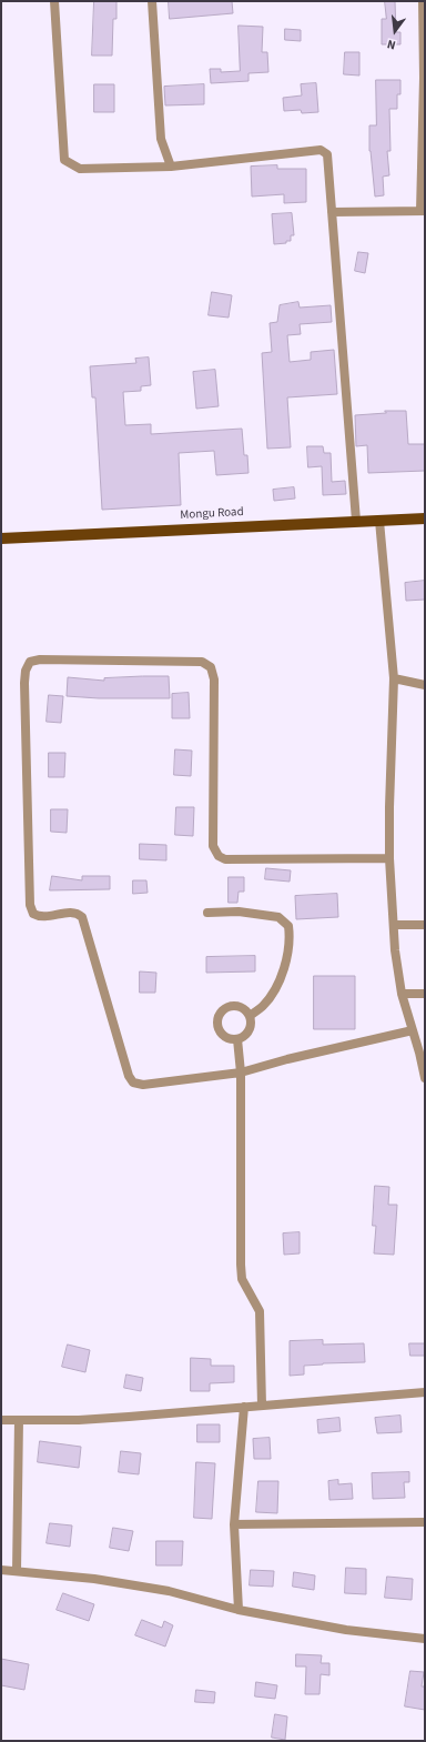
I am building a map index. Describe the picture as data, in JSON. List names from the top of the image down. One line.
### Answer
{"streets":{"main road":["Mongu Road"]},"north":"bottom"}
